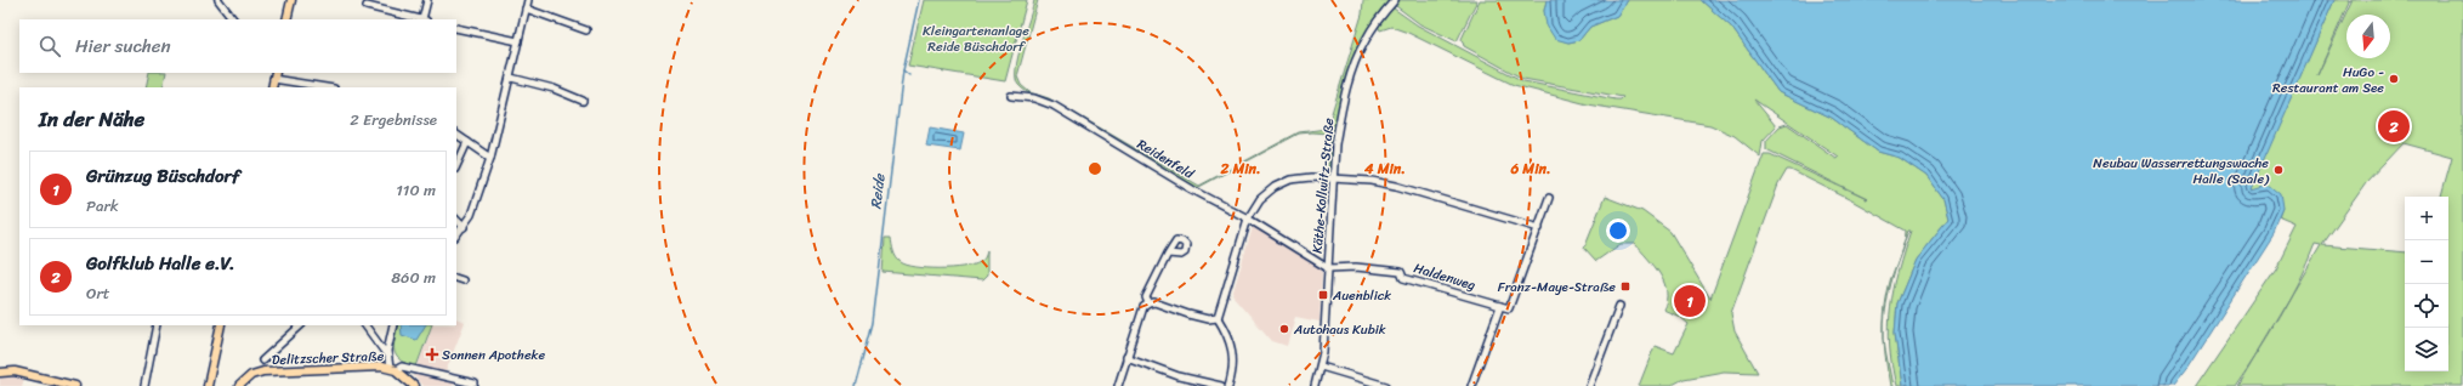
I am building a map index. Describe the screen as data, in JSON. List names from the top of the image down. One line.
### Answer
{"streets":{"main road":["Delitzscher Straße"],"street":["Reidenfeld","Käthe-Kollwitz-Straße","Haldenweg"]},"crossings":[["Reidenfeld","Käthe-Kollwitz-Straße"],["Reidenfeld","Haldenweg"],["Käthe-Kollwitz-Straße","Haldenweg"]],"water":["Reide"],"parks":["Kleingartenanlage Reide Büschdorf"],"places":{"other":["HuGo - Restaurant am See","Neubau Wasserrettungswache Halle (Saale)","Autohaus Kubik"],"transit":["Franz-Maye-Straße","Auenblick"],"health":["Sonnen Apotheke"]},"north":"bottom","page":{"search":"Hier suchen","heading":["In der Nähe","2 Ergebnisse"],"pins":["2","1"],"list":[{"mark":"1","name":"Grünzug Büschdorf","note":"Park","value":"110 m"},{"mark":"2","name":"Golfklub Halle e.V.","note":"Ort","value":"860 m"}],"map_buttons":["+","−"]},"rings":["2 Min.","4 Min.","6 Min."]}
